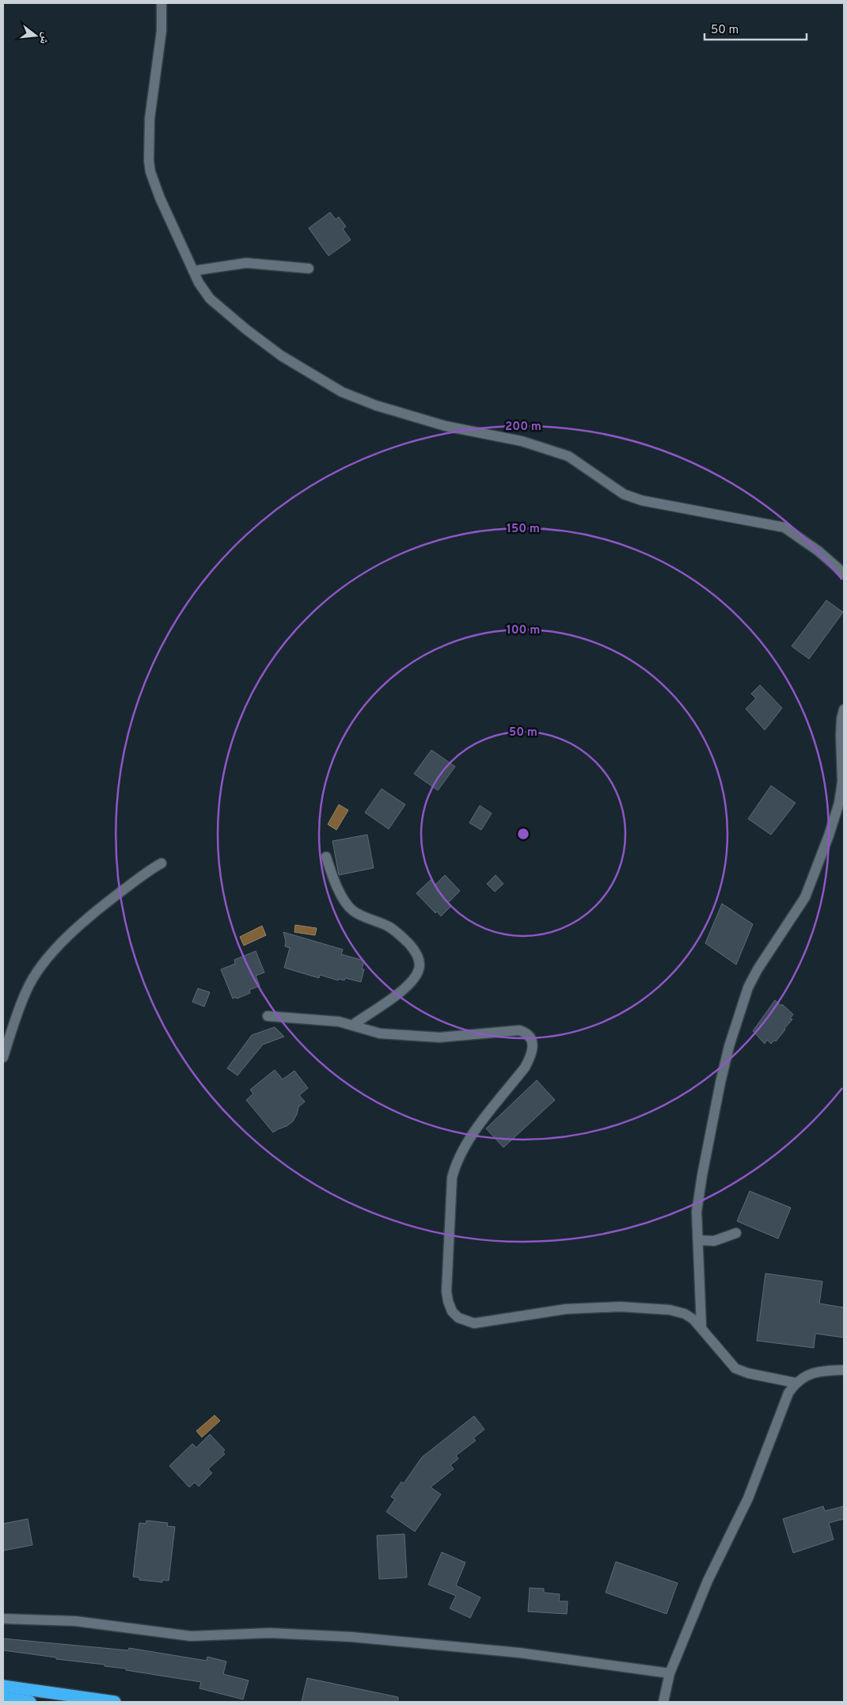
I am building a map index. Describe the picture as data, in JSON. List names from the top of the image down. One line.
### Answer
{"scale_bar":"50 m","north":"right","rings":["200 m","150 m","100 m","50 m"]}
